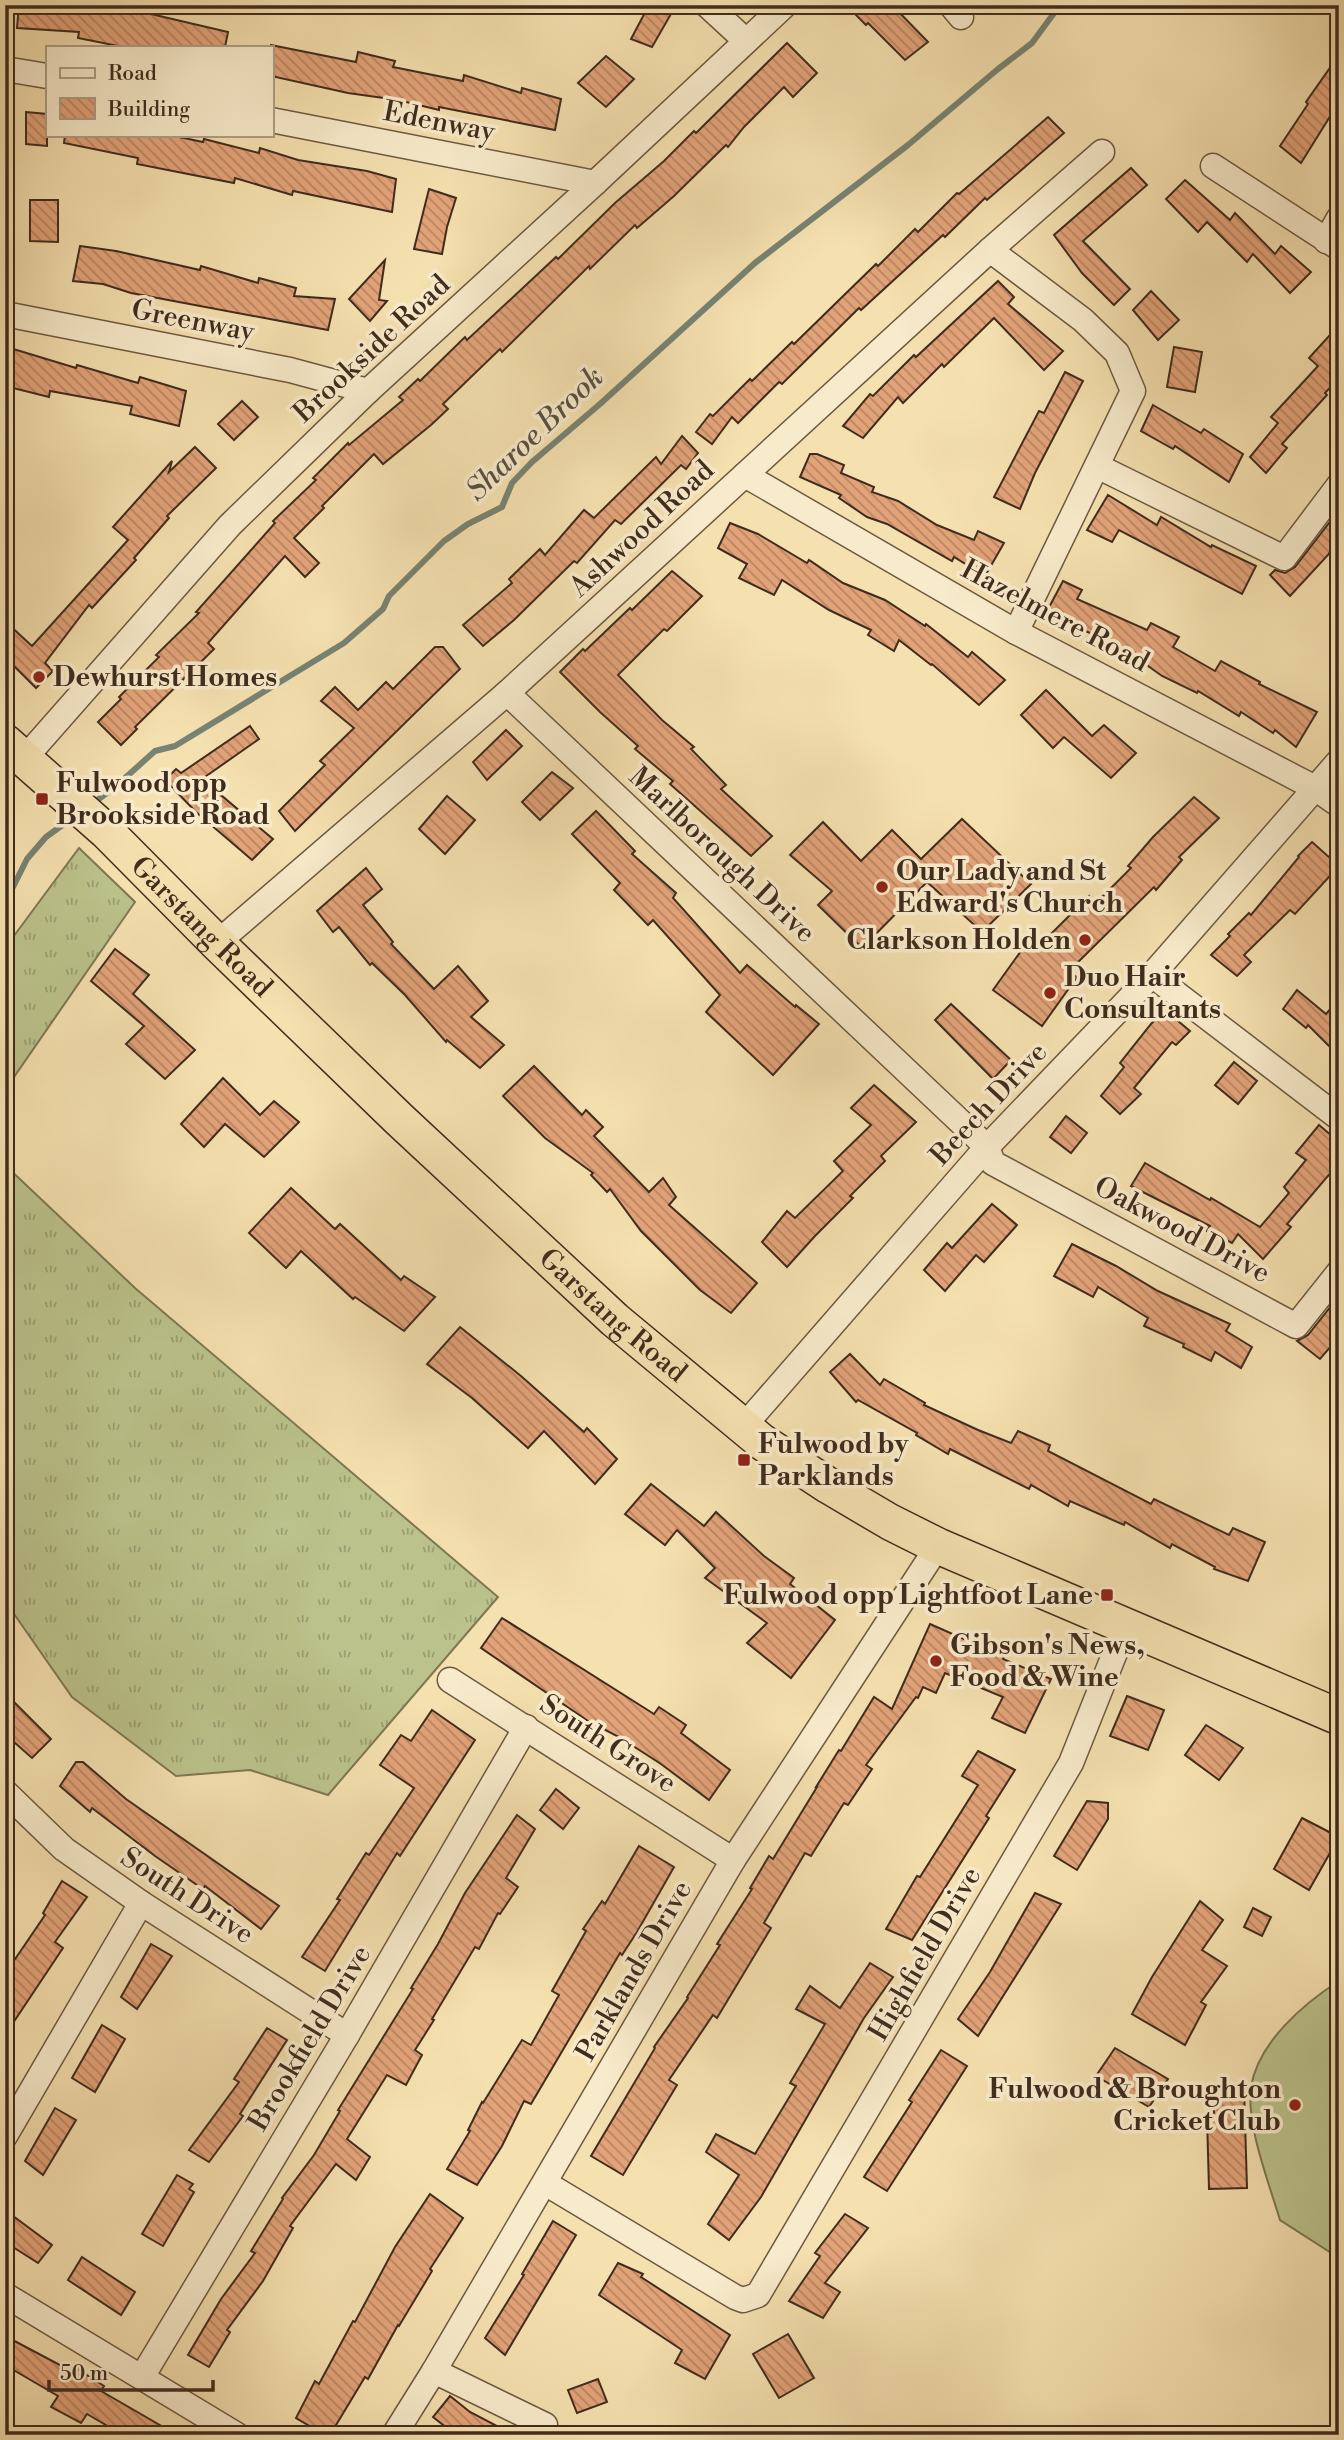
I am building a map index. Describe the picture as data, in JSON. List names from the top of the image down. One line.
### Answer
{"streets":{"highway":["Garstang Road"],"street":["Edenway","Greenway","Brookside Road","Ashwood Road","Hazelmere Road","Marlborough Drive","Beech Drive","Oakwood Drive","South Grove","South Drive","Highfield Drive","Parklands Drive","Brookfield Drive"]},"crossings":[["Edenway","Brookside Road"],["Greenway","Brookside Road"],["Brookside Road","Garstang Road"],["Ashwood Road","Hazelmere Road"],["Ashwood Road","Marlborough Drive"],["Ashwood Road","Garstang Road"],["Hazelmere Road","Beech Drive"],["Marlborough Drive","Beech Drive"],["Marlborough Drive","Oakwood Drive"],["Garstang Road","Beech Drive"],["Garstang Road","Highfield Drive"],["Garstang Road","Parklands Drive"],["Beech Drive","Oakwood Drive"],["South Grove","Parklands Drive"],["South Grove","Brookfield Drive"],["South Drive","Brookfield Drive"],["Highfield Drive","Parklands Drive"]],"water":["Sharoe Brook"],"places":{"other":["Dewhurst Homes","Our Lady and St Edward's Church","Clarkson Holden","Duo Hair Consultants","Gibson's News, Food & Wine","Fulwood & Broughton Cricket Club"],"transit":["Fulwood opp Brookside Road","Fulwood by Parklands","Fulwood opp Lightfoot Lane"]},"legend":["Road","Building"],"scale_bar":"50 m"}
